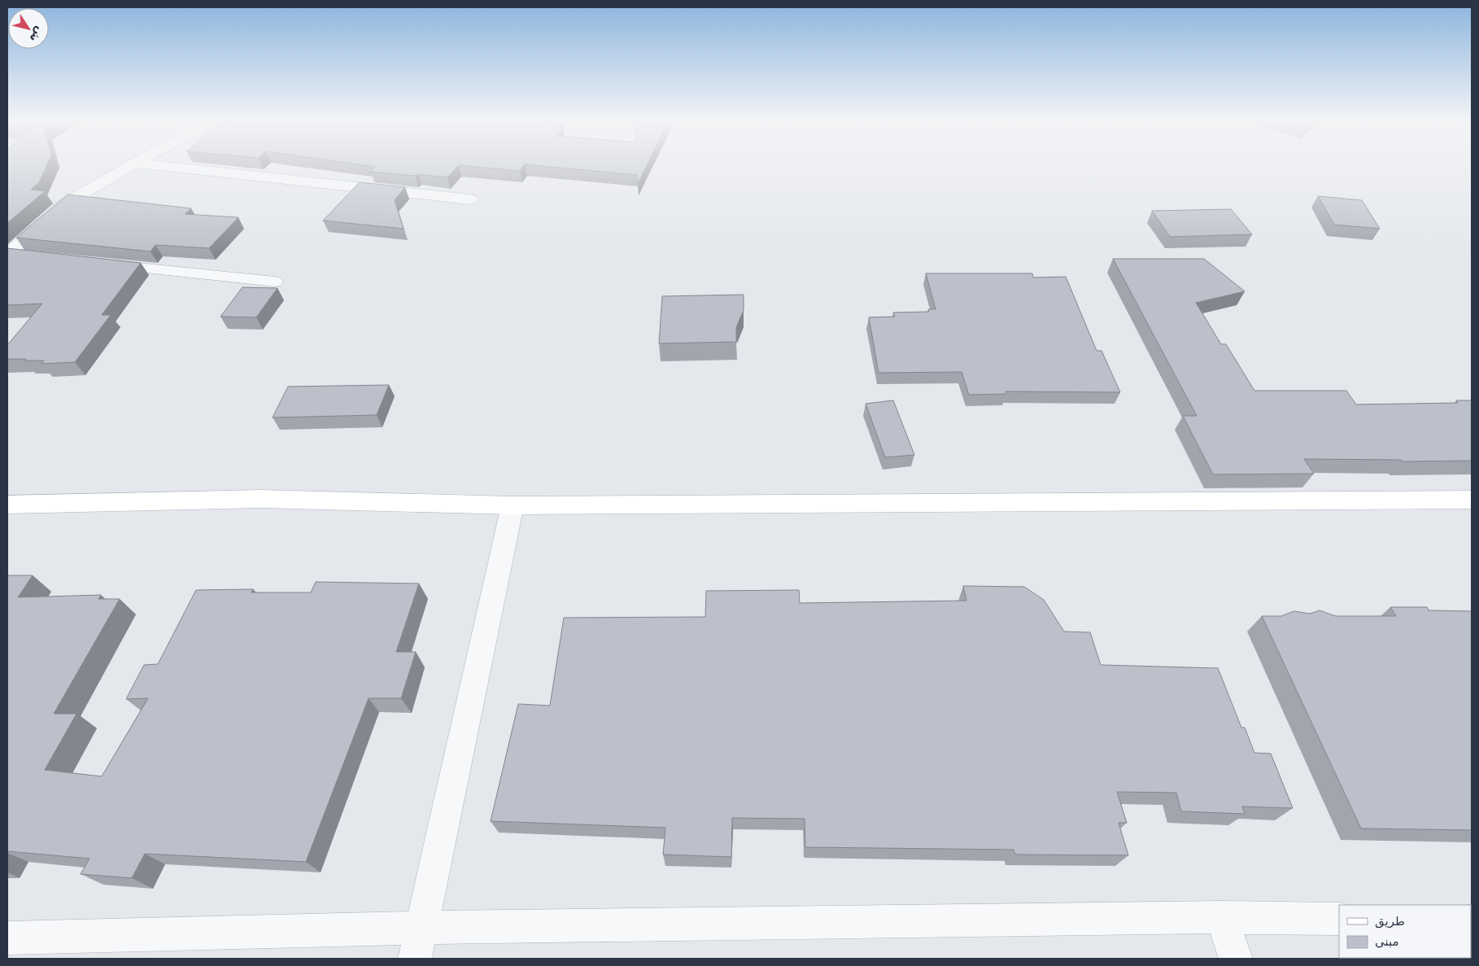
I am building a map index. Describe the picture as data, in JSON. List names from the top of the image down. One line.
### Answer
{"legend":["طريق","مبنى"],"north":"bottom right"}
